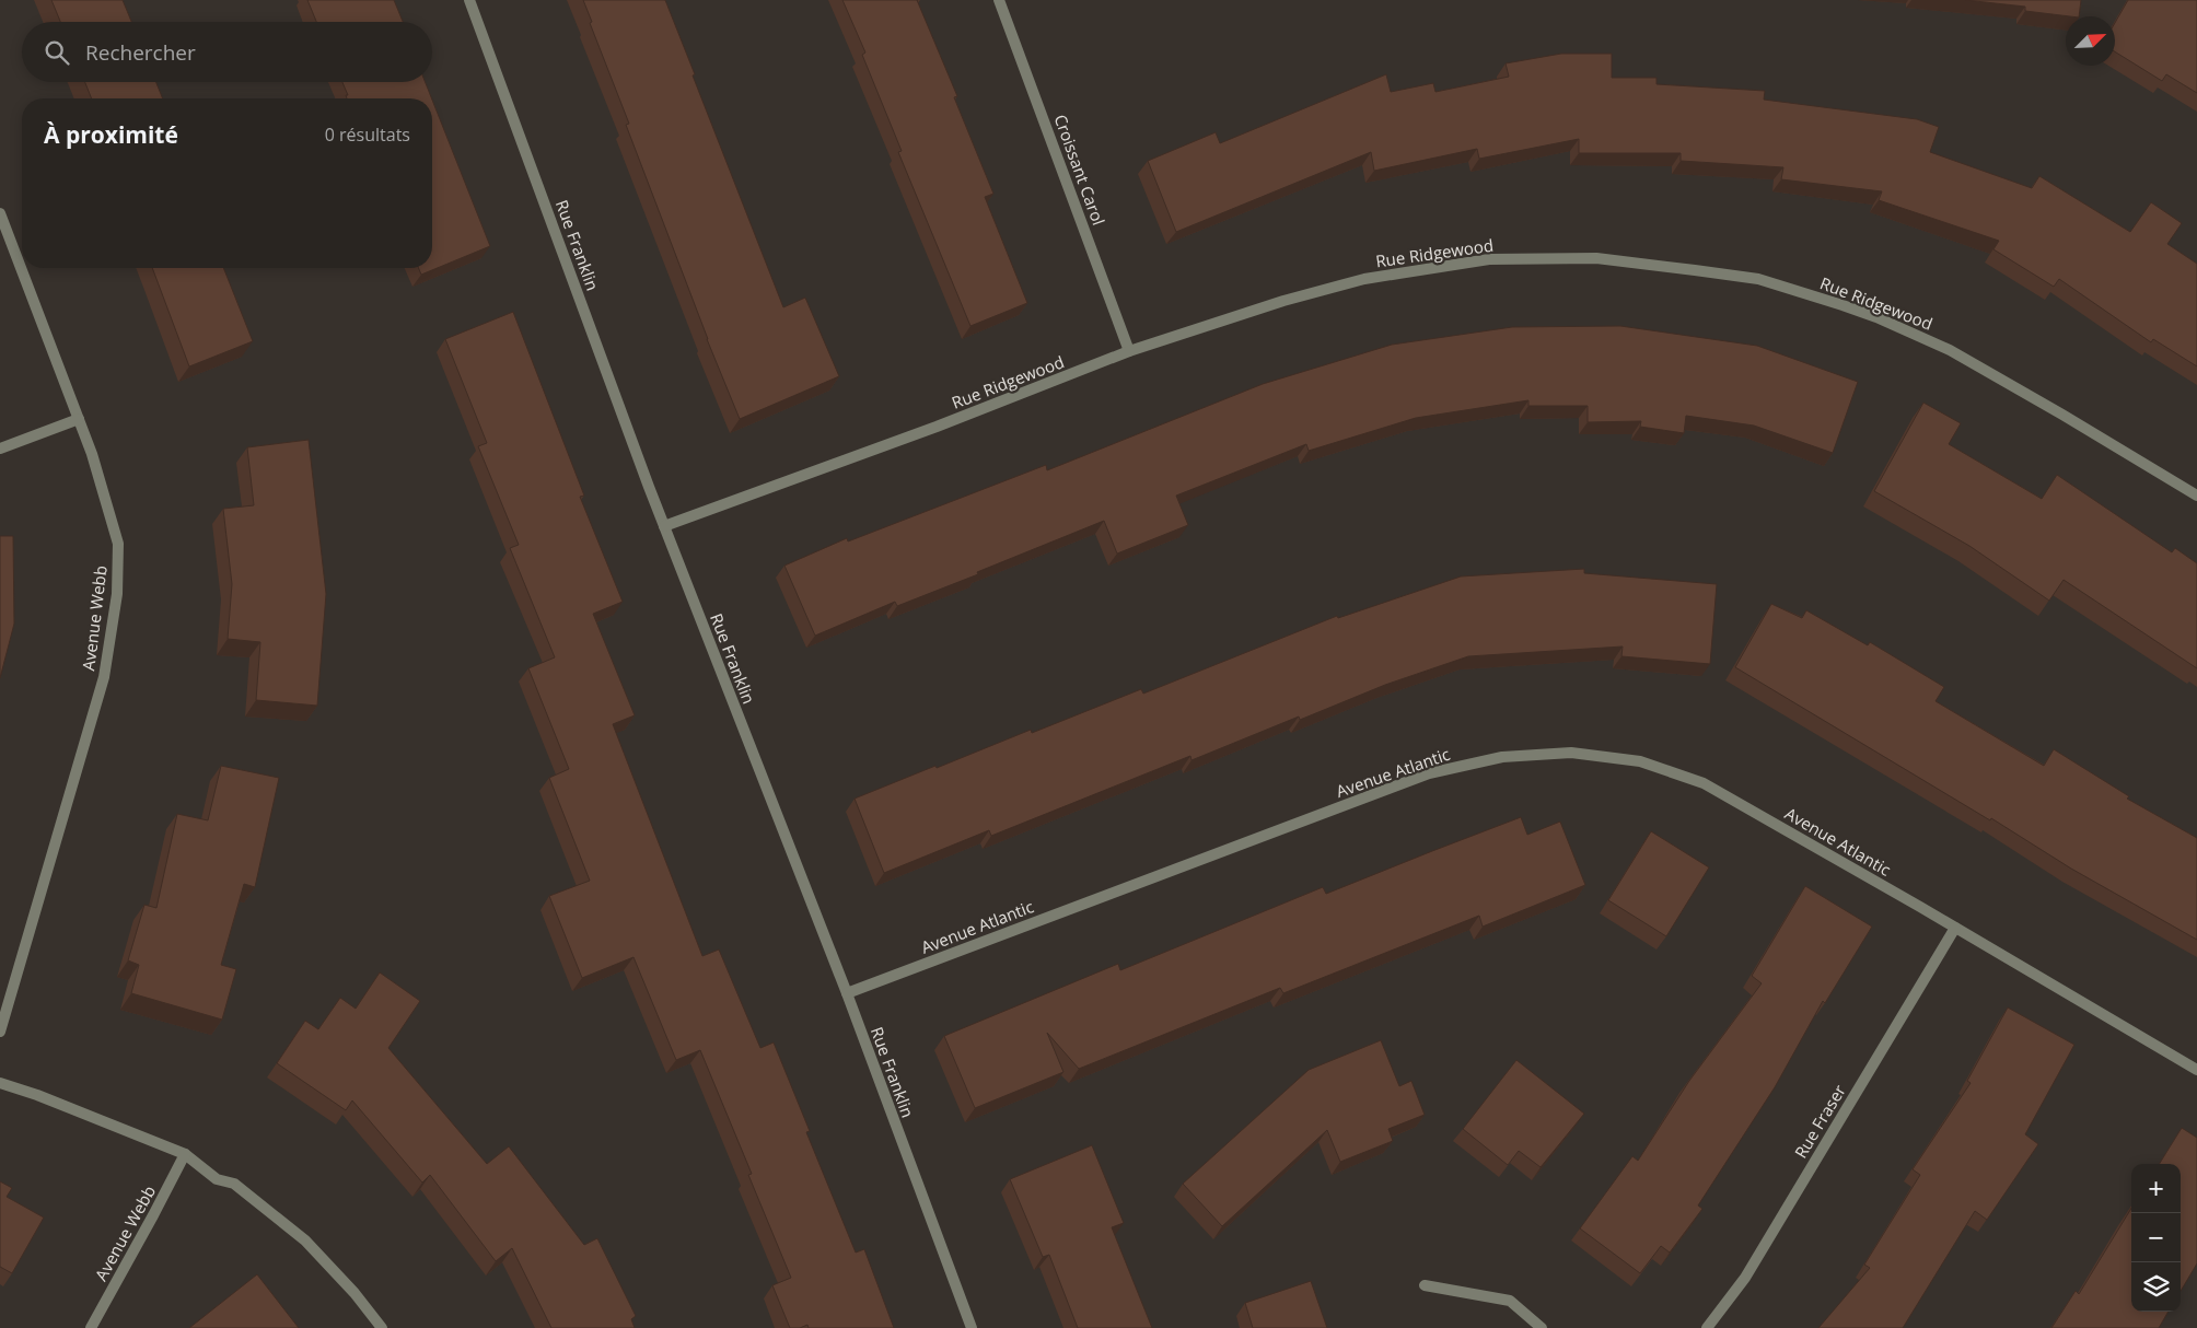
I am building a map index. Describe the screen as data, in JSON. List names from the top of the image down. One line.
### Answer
{"streets":{"street":["Croissant Carol","Rue Franklin","Rue Ridgewood","Avenue Webb","Avenue Atlantic","Rue Fraser"]},"crossings":[["Croissant Carol","Rue Ridgewood"],["Rue Franklin","Rue Ridgewood"],["Rue Franklin","Avenue Atlantic"],["Avenue Atlantic","Rue Fraser"]],"north":"top right","page":{"search":"Rechercher","heading":["À proximité","0 résultats"],"map_buttons":["+","−"]}}
